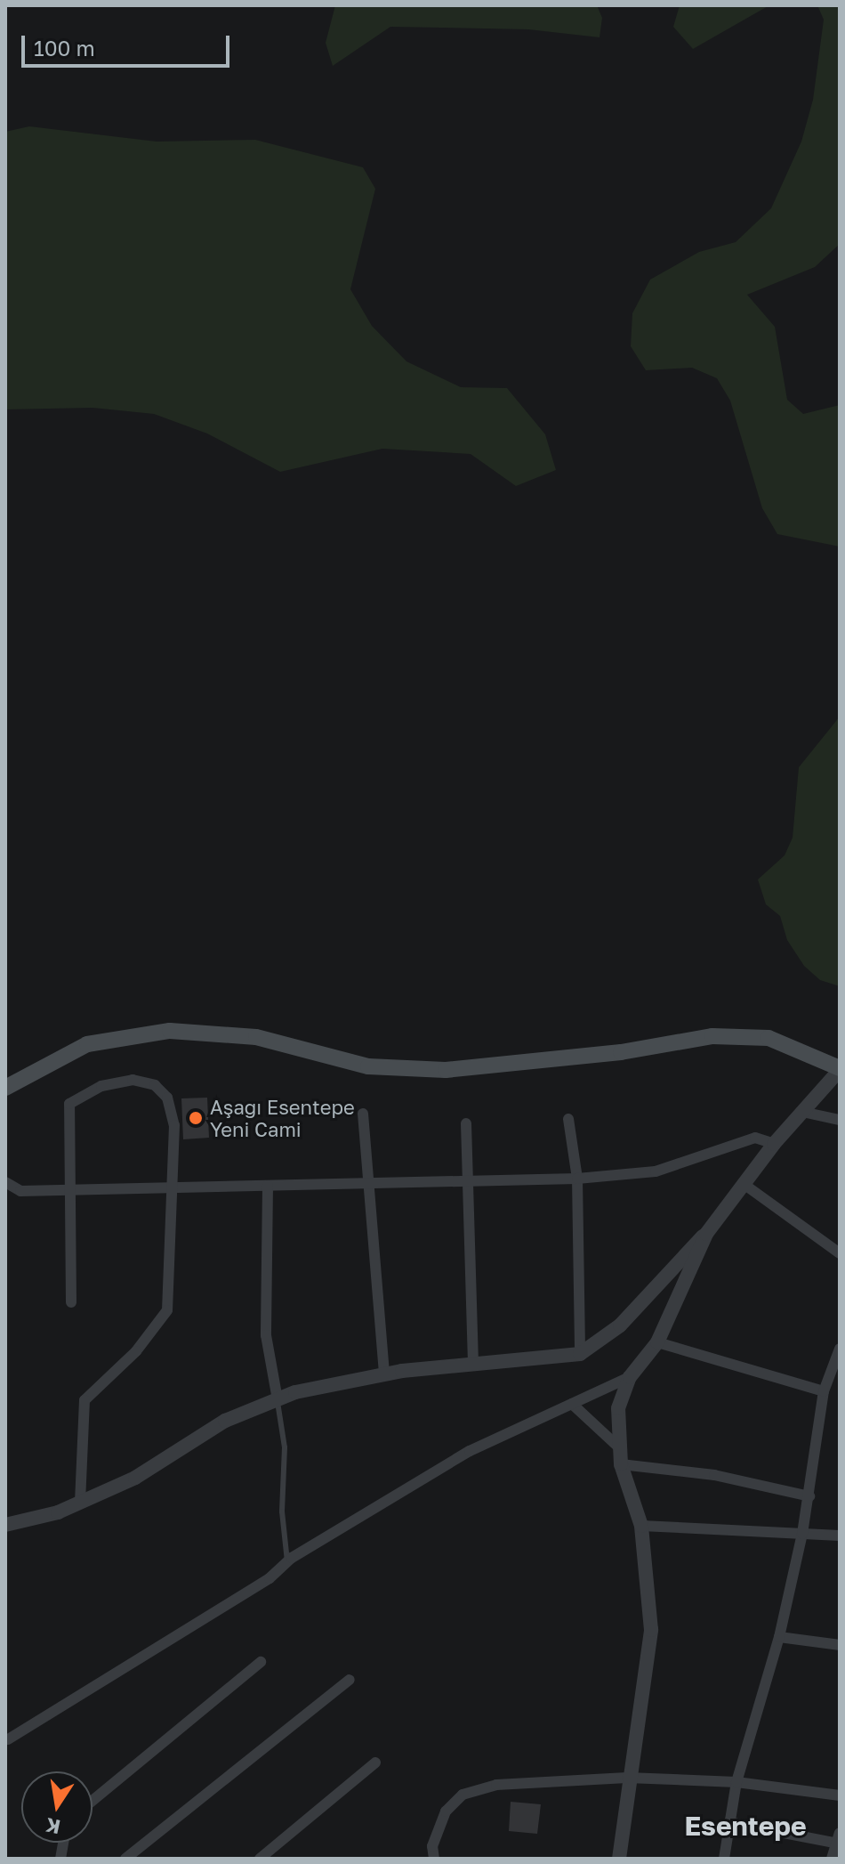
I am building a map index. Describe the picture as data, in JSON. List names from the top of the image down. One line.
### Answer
{"districts":["Esentepe"],"places":["Aşağı Esentepe Yeni Cami"],"scale_bar":"100 m","north":"bottom"}
